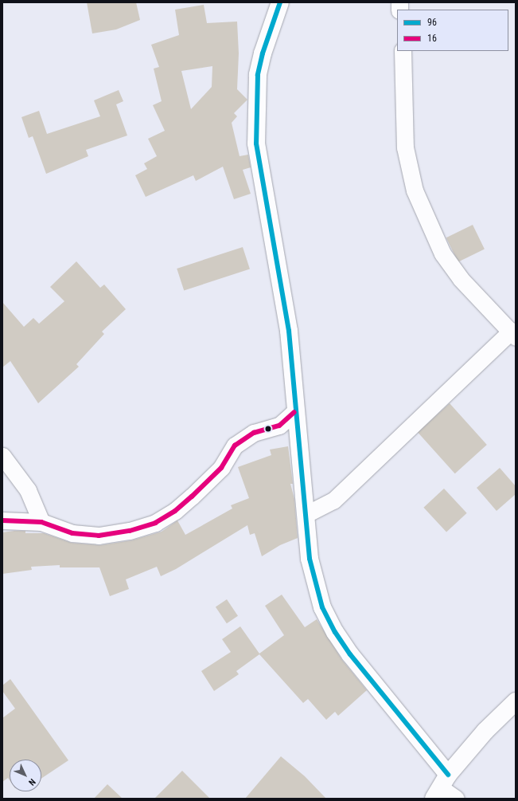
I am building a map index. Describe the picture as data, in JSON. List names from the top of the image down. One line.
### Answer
{"lines":["transit line 96","transit line 16"],"legend":["96","16"],"north":"bottom right"}
